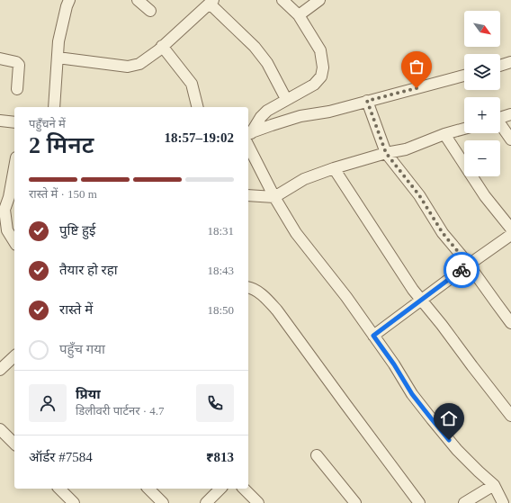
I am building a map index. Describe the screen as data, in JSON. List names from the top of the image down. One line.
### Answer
{"north":"bottom right","page":{"map_buttons":["+","−"],"heading":["2 मिनट","पहुँचने में","18:57–19:02"],"panel":["प्रिया","डिलीवरी पार्टनर · 4.7","ऑर्डर #7584","₹813"],"bar":"रास्ते में · 150 m","list":[["पुष्टि हुई","18:31"],["तैयार हो रहा","18:43"],["रास्ते में","18:50"],"पहुँच गया"]}}
